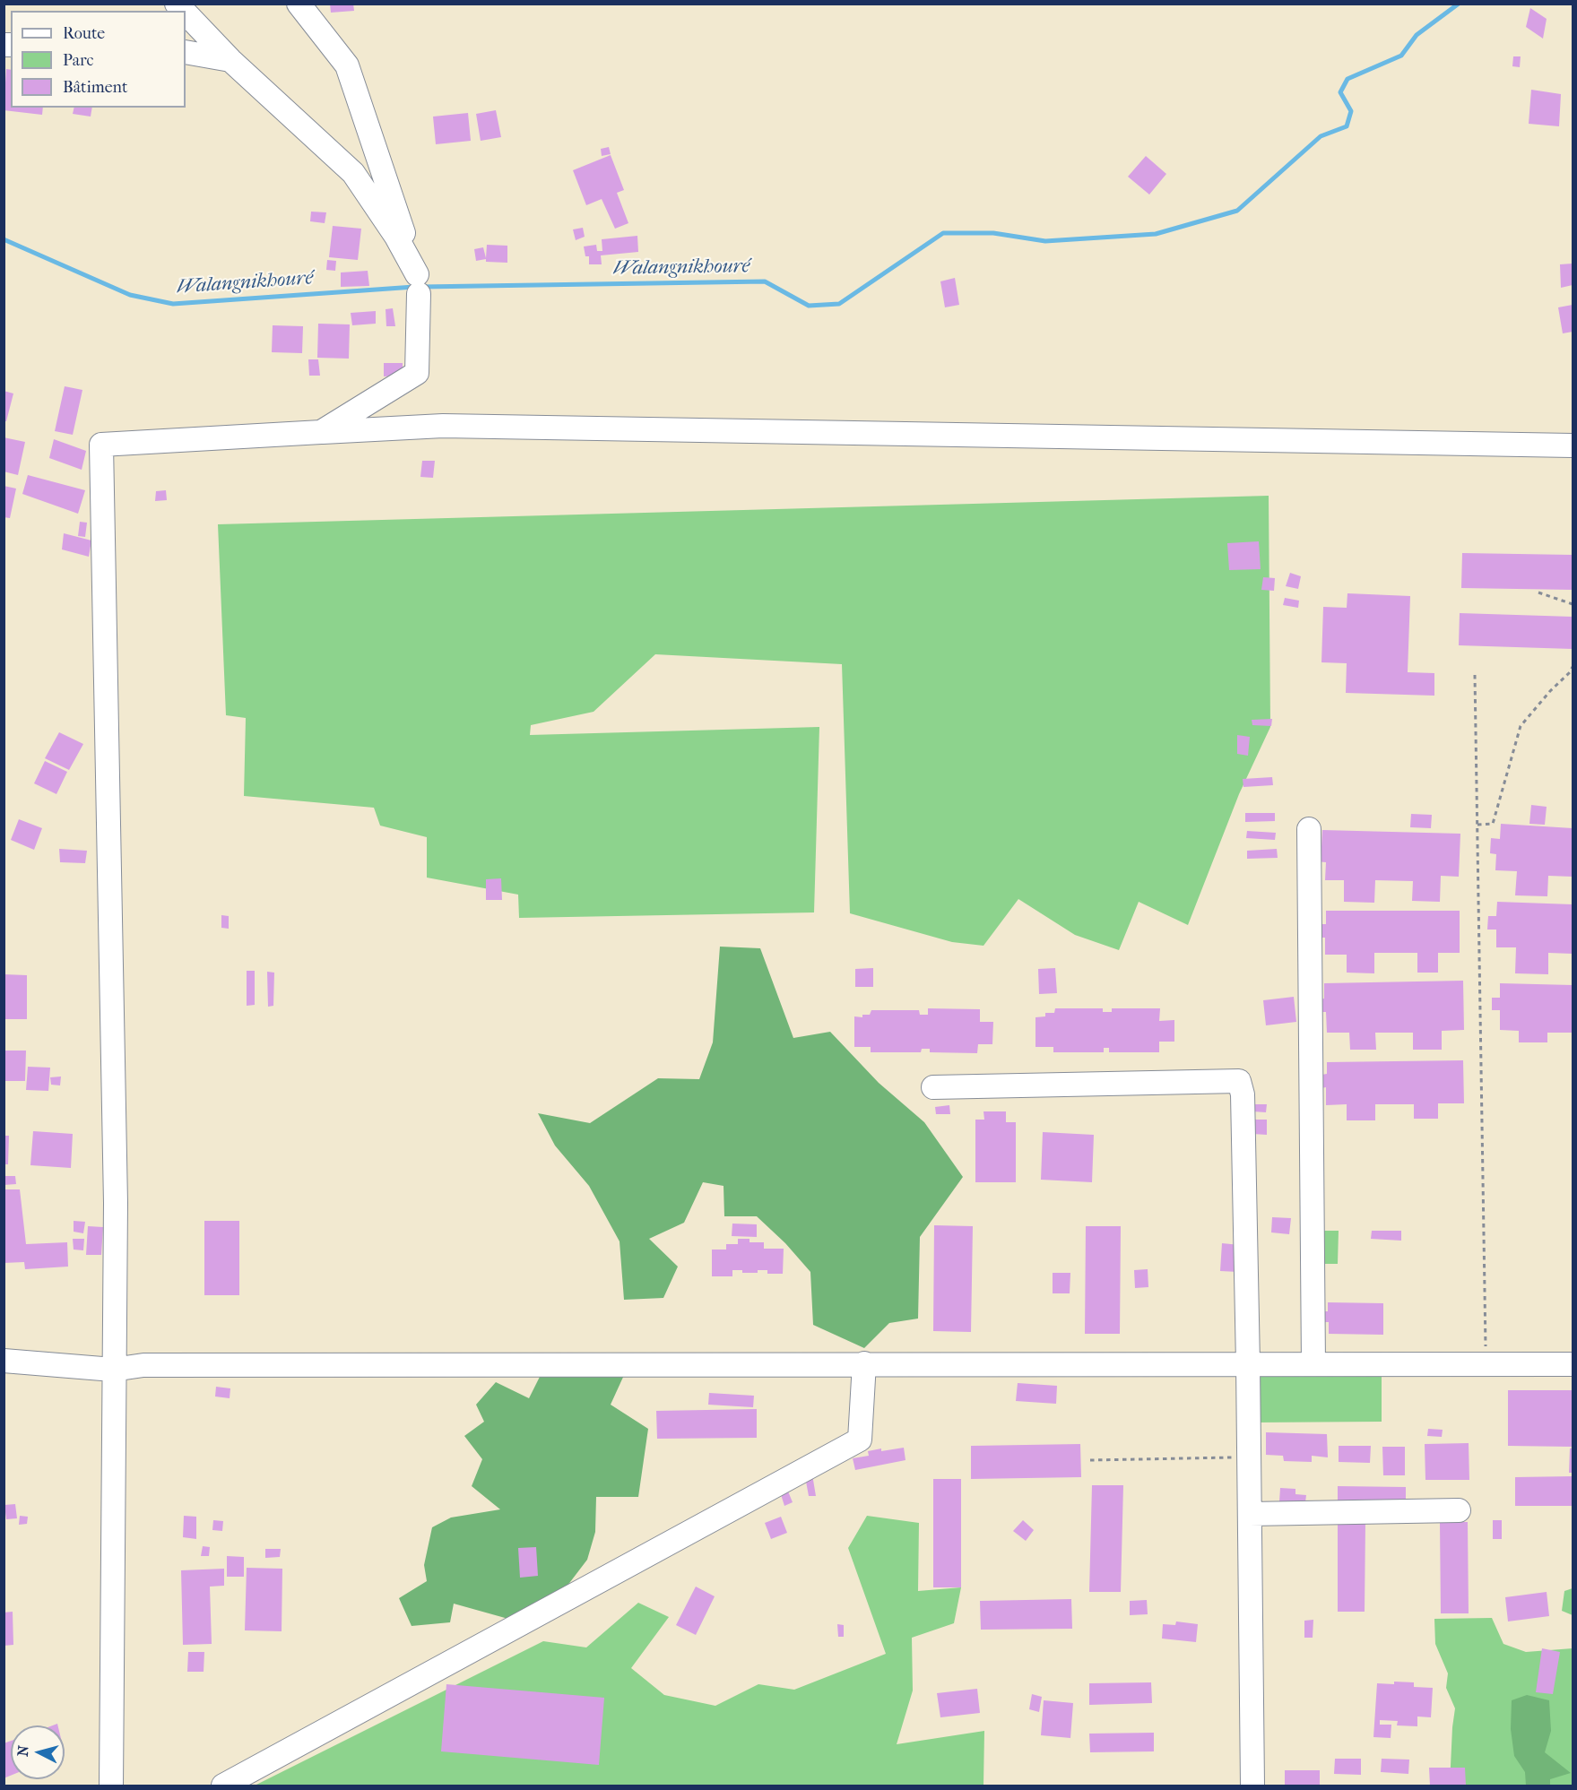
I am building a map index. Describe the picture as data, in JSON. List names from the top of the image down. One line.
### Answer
{"water":["Walangnikhouré"],"legend":["Route","Parc","Bâtiment"],"north":"left"}
